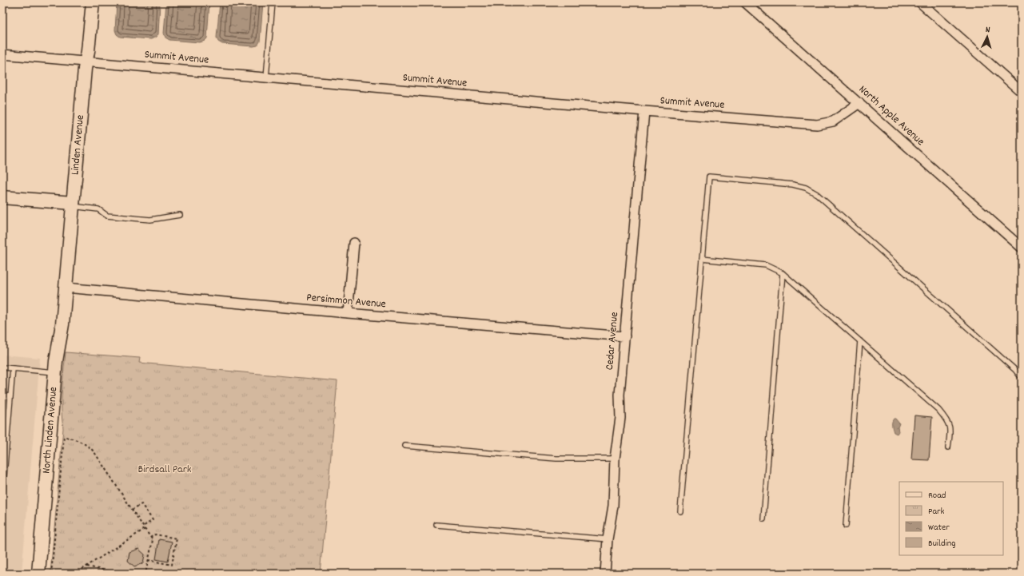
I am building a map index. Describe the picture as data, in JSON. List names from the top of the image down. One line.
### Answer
{"streets":{"street":["Summit Avenue","North Apple Avenue","Linden Avenue","Persimmon Avenue","Cedar Avenue","North Linden Avenue"]},"crossings":[["Summit Avenue","North Apple Avenue"],["Summit Avenue","Linden Avenue"],["Summit Avenue","Cedar Avenue"],["Linden Avenue","Persimmon Avenue"],["Linden Avenue","North Linden Avenue"],["Persimmon Avenue","Cedar Avenue"],["Persimmon Avenue","North Linden Avenue"]],"parks":["Birdsall Park"],"legend":["Road","Park","Water","Building"],"north":"top"}
